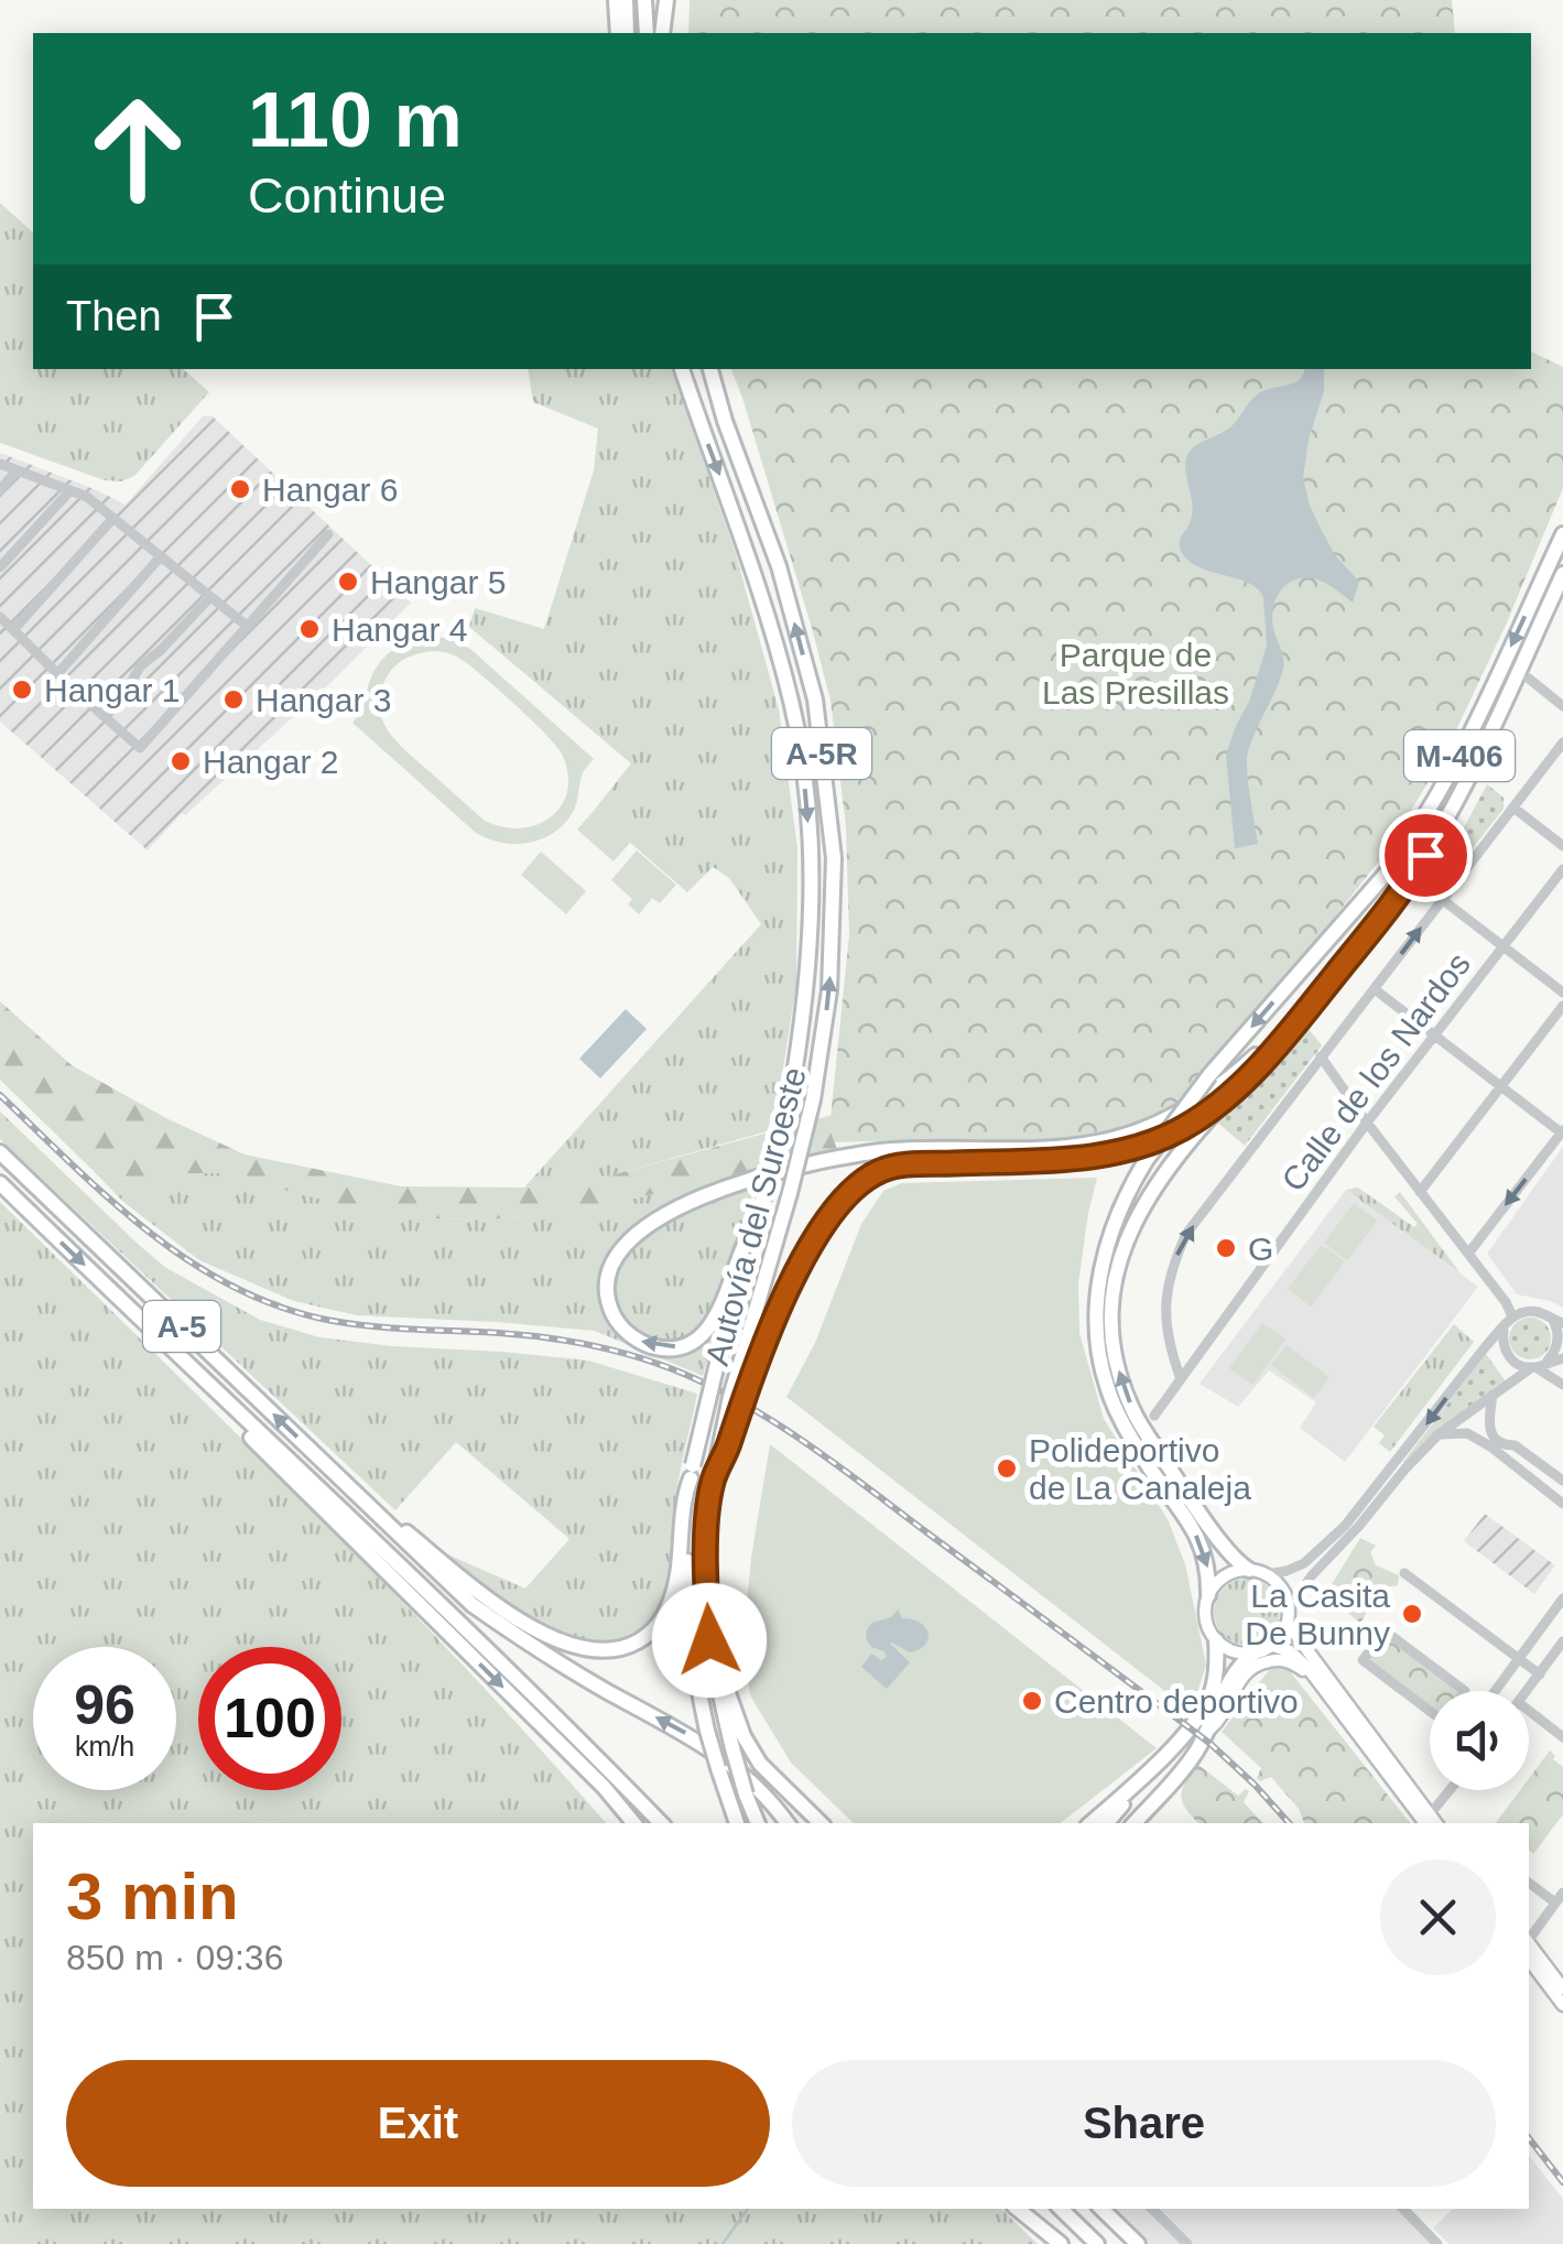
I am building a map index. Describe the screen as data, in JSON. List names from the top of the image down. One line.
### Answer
{"streets":{"highway":["A-5R","M-406","Autovía del Suroeste","A-5"],"street":["Calle de los Nardos"]},"parks":["Parque de Las Presillas"],"places":["Hangar 6","Hangar 5","Hangar 4","Hangar 1","Hangar 3","Hangar 2","G","Polideportivo de La Canaleja","La Casita De Bunny","Centro deportivo"],"page":{"turn":["110 m","Continue"],"then":"Then","speed":"96 km/h","limit":"100","heading":["3 min","850 m · 09:36"],"buttons":["Exit","Share"]}}
